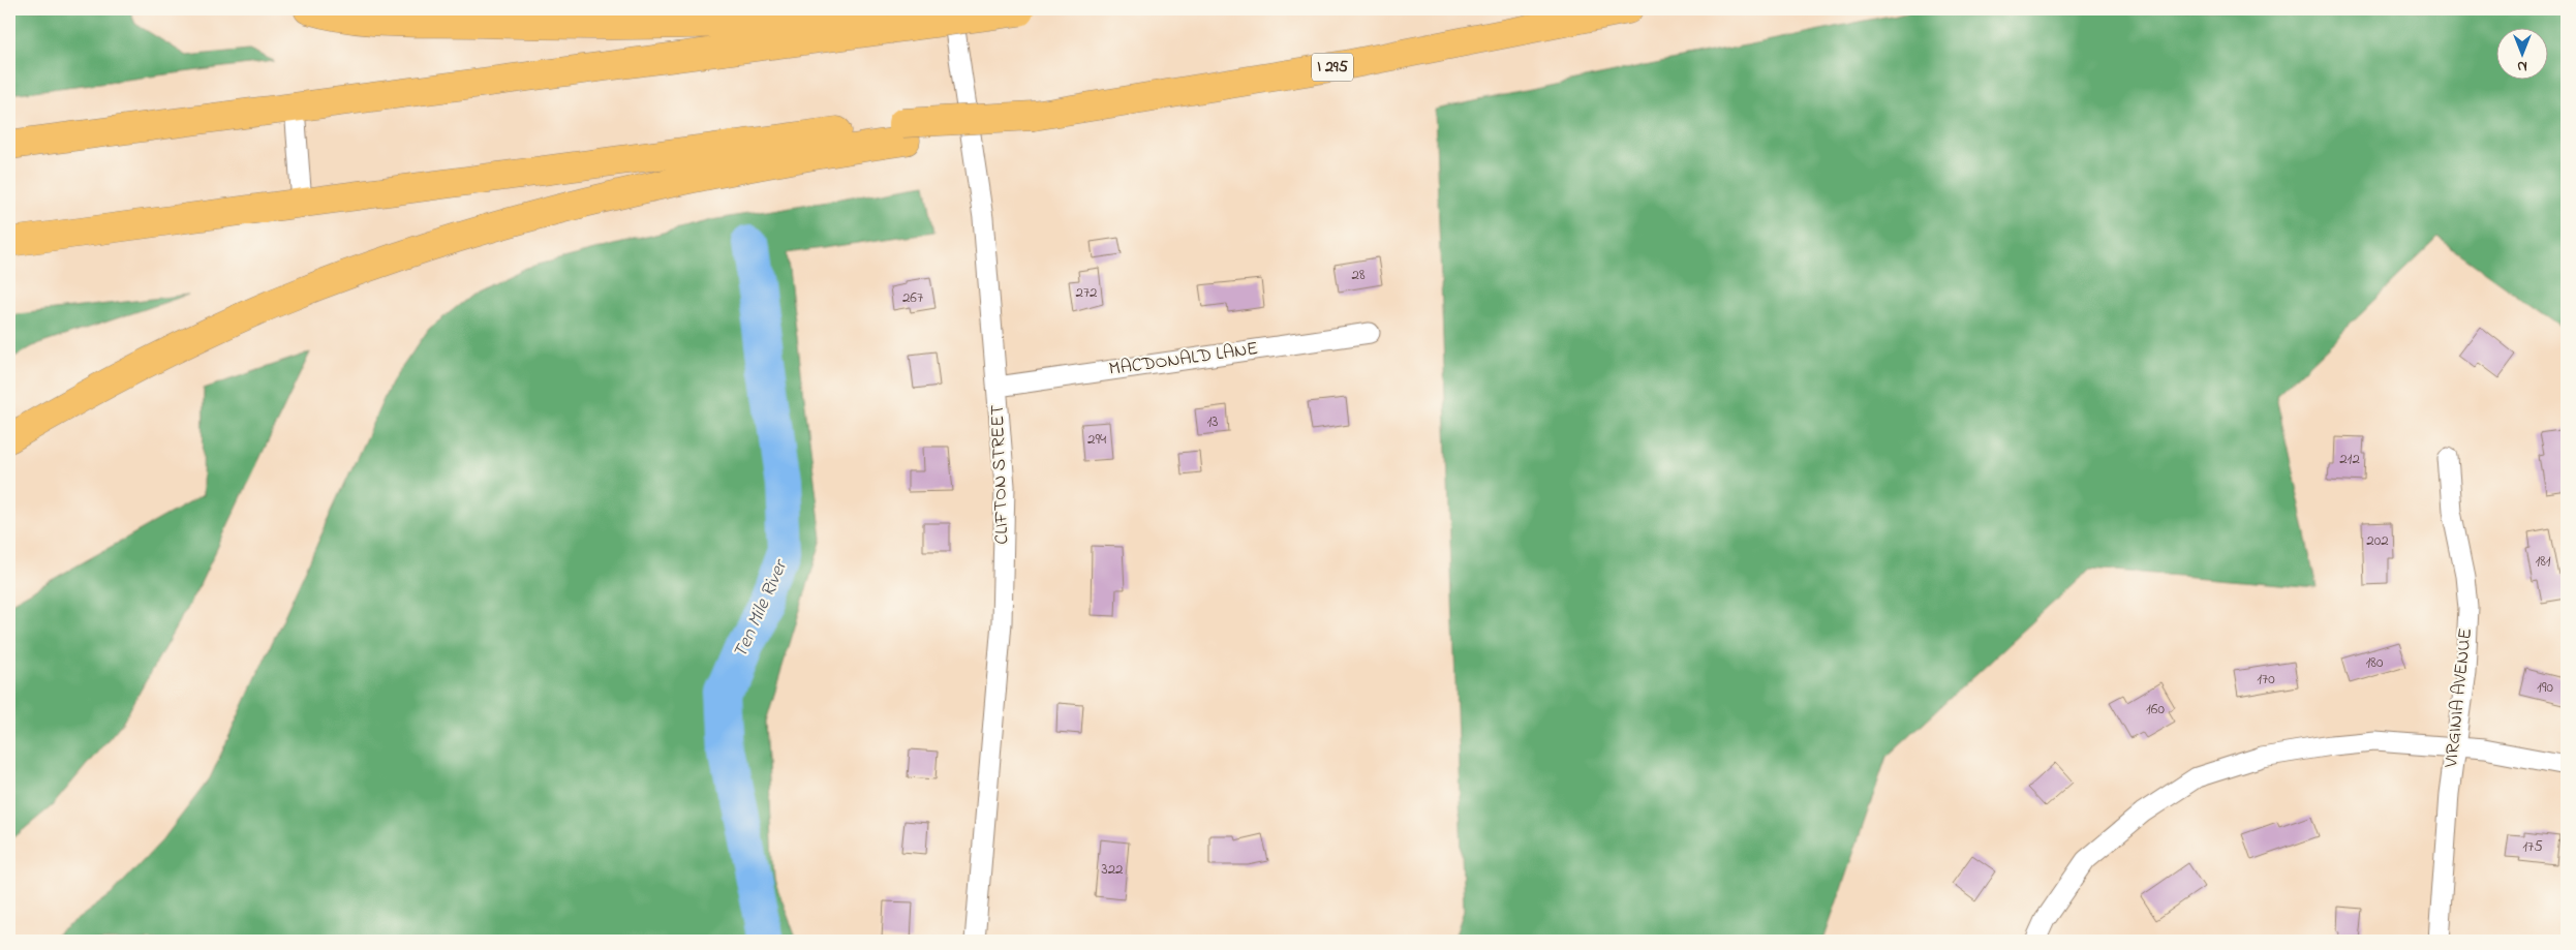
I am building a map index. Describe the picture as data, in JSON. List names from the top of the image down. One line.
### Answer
{"streets":{"highway":["I 295"],"street":["MACDONALD LANE","CLIFTON STREET","VIRGINIA AVENUE"]},"crossings":[["MACDONALD LANE","CLIFTON STREET"]],"water":["Ten Mile River"],"house_numbers":["28","272","267","13","294","212","202","181","180","170","190","160","175","322"],"north":"bottom"}
